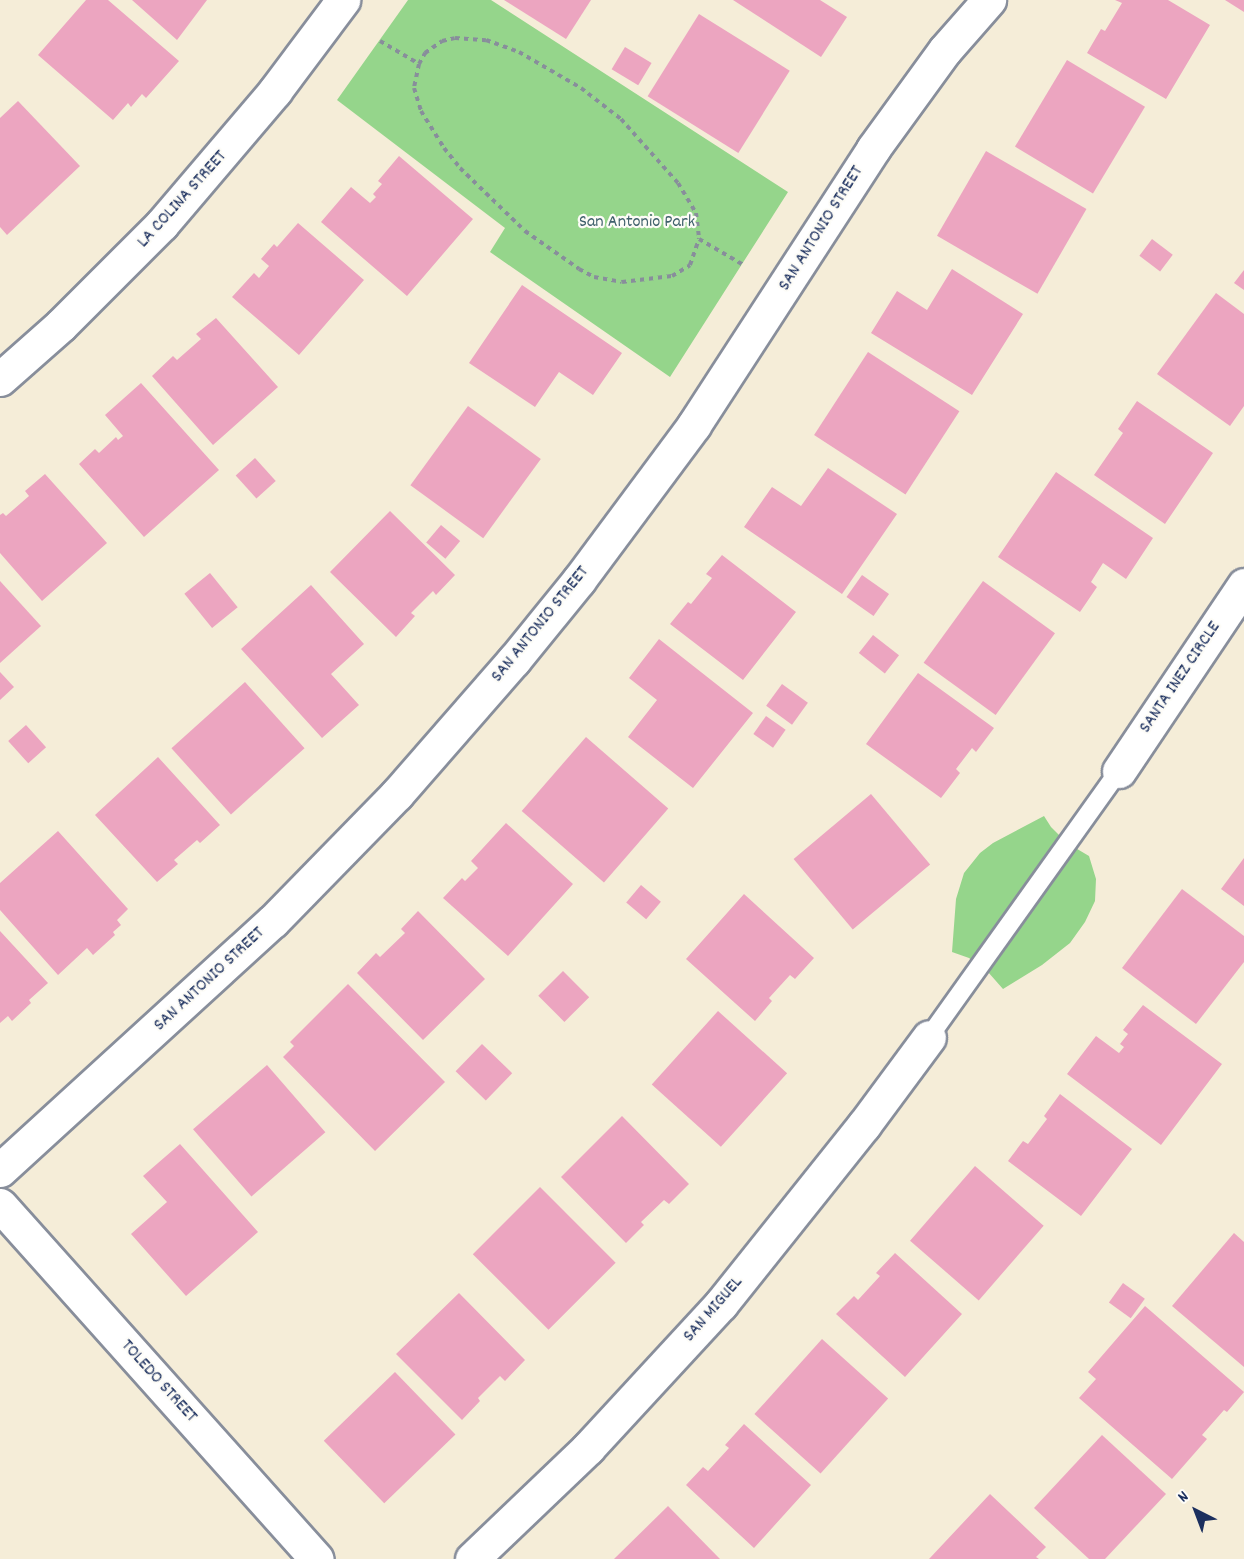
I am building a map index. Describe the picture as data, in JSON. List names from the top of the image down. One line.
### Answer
{"streets":{"street":["LA COLINA STREET","SAN ANTONIO STREET","SANTA INEZ CIRCLE","SAN MIGUEL","TOLEDO STREET"]},"parks":["San Antonio Park"],"north":"top left"}
